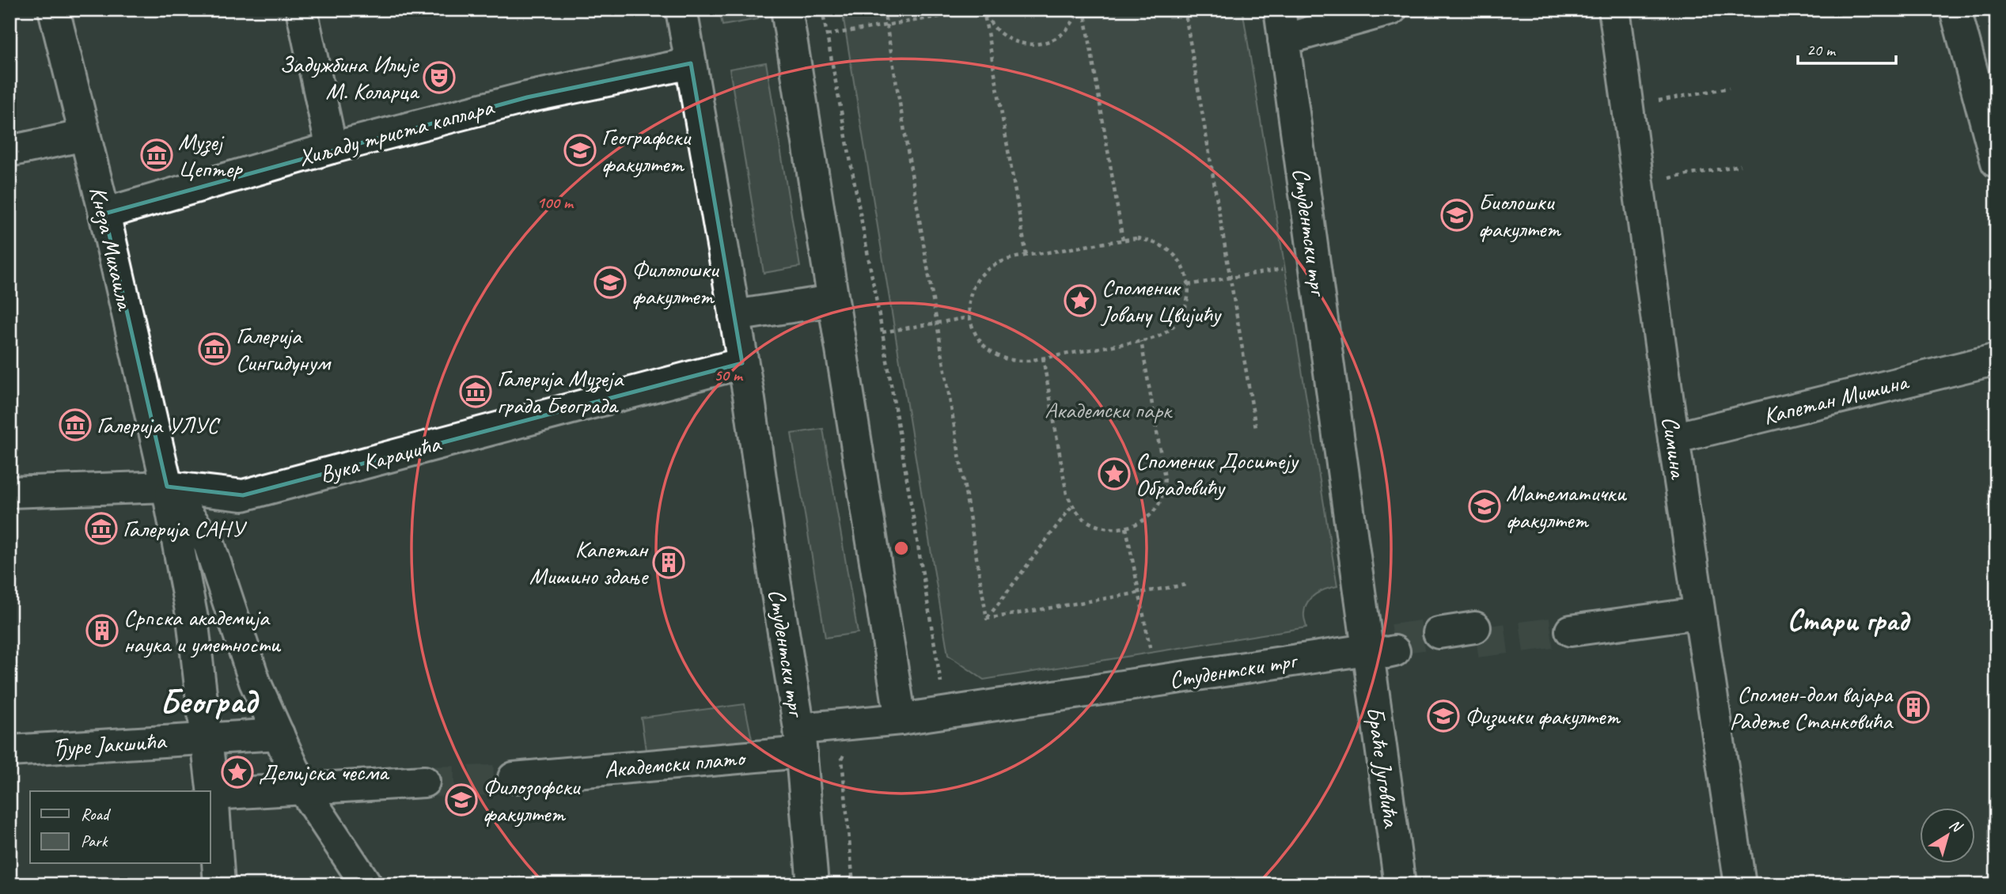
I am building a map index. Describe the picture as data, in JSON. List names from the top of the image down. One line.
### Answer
{"streets":{"street":["Хиљаду триста каплара","Студентски трг","Кнеза Михаила","Капетан Мишина","Симина","Вука Караџића","Ђуре Јакшића","Академски плато","Браће Југовића"]},"crossings":[["Хиљаду триста каплара","Студентски трг"],["Хиљаду триста каплара","Кнеза Михаила"],["Студентски трг","Вука Караџића"],["Студентски трг","Академски плато"],["Студентски трг","Браће Југовића"],["Кнеза Михаила","Вука Караџића"],["Кнеза Михаила","Ђуре Јакшића"],["Капетан Мишина","Симина"]],"districts":["Стари град","Београд"],"parks":["Академски парк"],"places":{"theatre":["Задужбина Илије М. Коларца"],"school or university":["Географски факултет","Биолошки факултет","Филолошки факултет","Математички факултет","Физички факултет","Филозофски факултет"],"museum":["Музеј Цептер","Галерија Сингидунум","Галерија Музеја града Београда","Галерија УЛУС","Галерија САНУ"],"place":["Споменик Јовану Цвијићу","Споменик Доситеју Обрадовићу","Делијска чесма"],"building":["Капетан Мишино здање","Српска академија наука и уметности","Спомен-дом вајара Радете Станковића"]},"legend":["Road","Park"],"scale_bar":"20 m","north":"top right","rings":["100 m","50 m"]}
